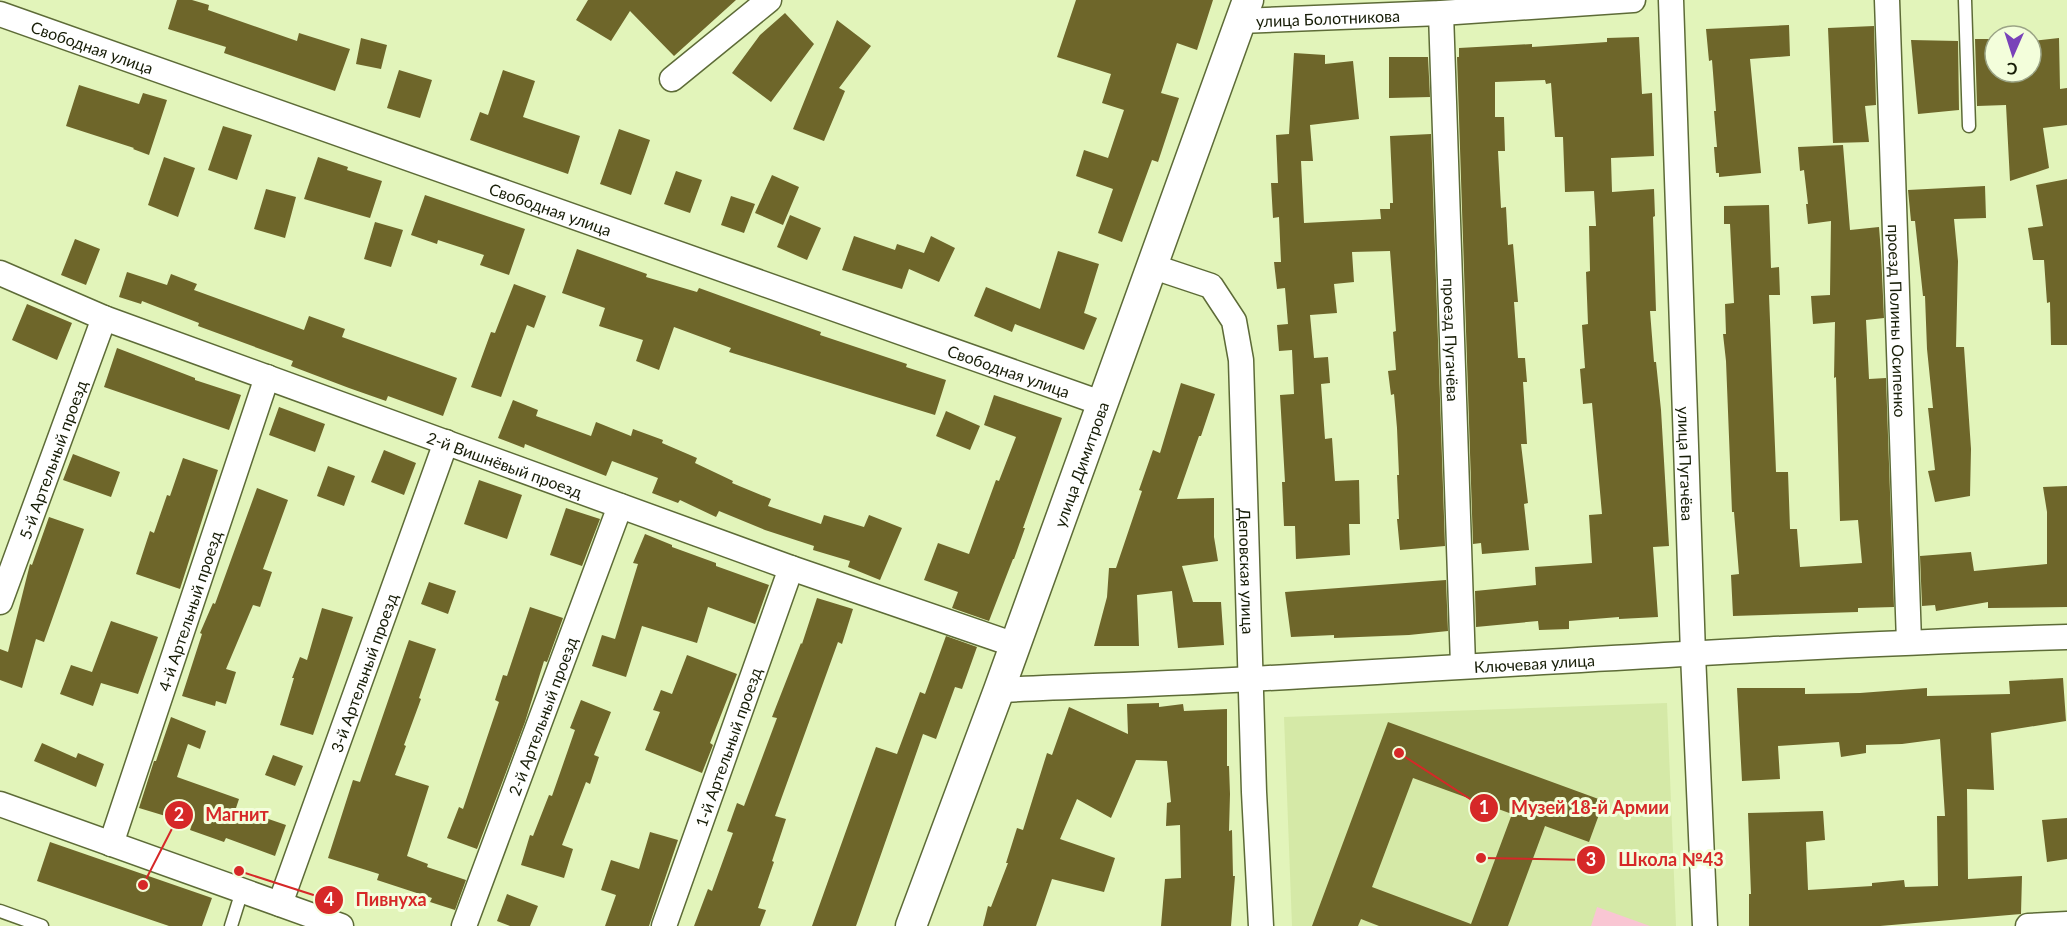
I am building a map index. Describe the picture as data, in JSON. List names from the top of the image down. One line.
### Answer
{"streets":{"street":["улица Болотникова","Свободная улица","проезд Полины Осипенко","проезд Пугачёва","5-й Артельный проезд","улица Димитрова","улица Пугачёва","2-й Вишнёвый проезд","Деповская улица","4-й Артельный проезд","Ключевая улица","3-й Артельный проезд","2-й Артельный проезд","1-й Артельный проезд"]},"crossings":[["улица Болотникова","проезд Пугачёва"],["улица Болотникова","улица Димитрова"],["Свободная улица","улица Димитрова"],["проезд Полины Осипенко","Ключевая улица"],["проезд Пугачёва","Ключевая улица"],["5-й Артельный проезд","2-й Вишнёвый проезд"],["улица Димитрова","2-й Вишнёвый проезд"],["улица Димитрова","Деповская улица"],["улица Димитрова","Ключевая улица"],["улица Пугачёва","Ключевая улица"],["2-й Вишнёвый проезд","4-й Артельный проезд"],["2-й Вишнёвый проезд","3-й Артельный проезд"],["2-й Вишнёвый проезд","2-й Артельный проезд"],["2-й Вишнёвый проезд","1-й Артельный проезд"],["Деповская улица","Ключевая улица"]],"places":["Музей 18-й Армии","Школа №43","Пивнуха","Магнит"],"north":"bottom"}
